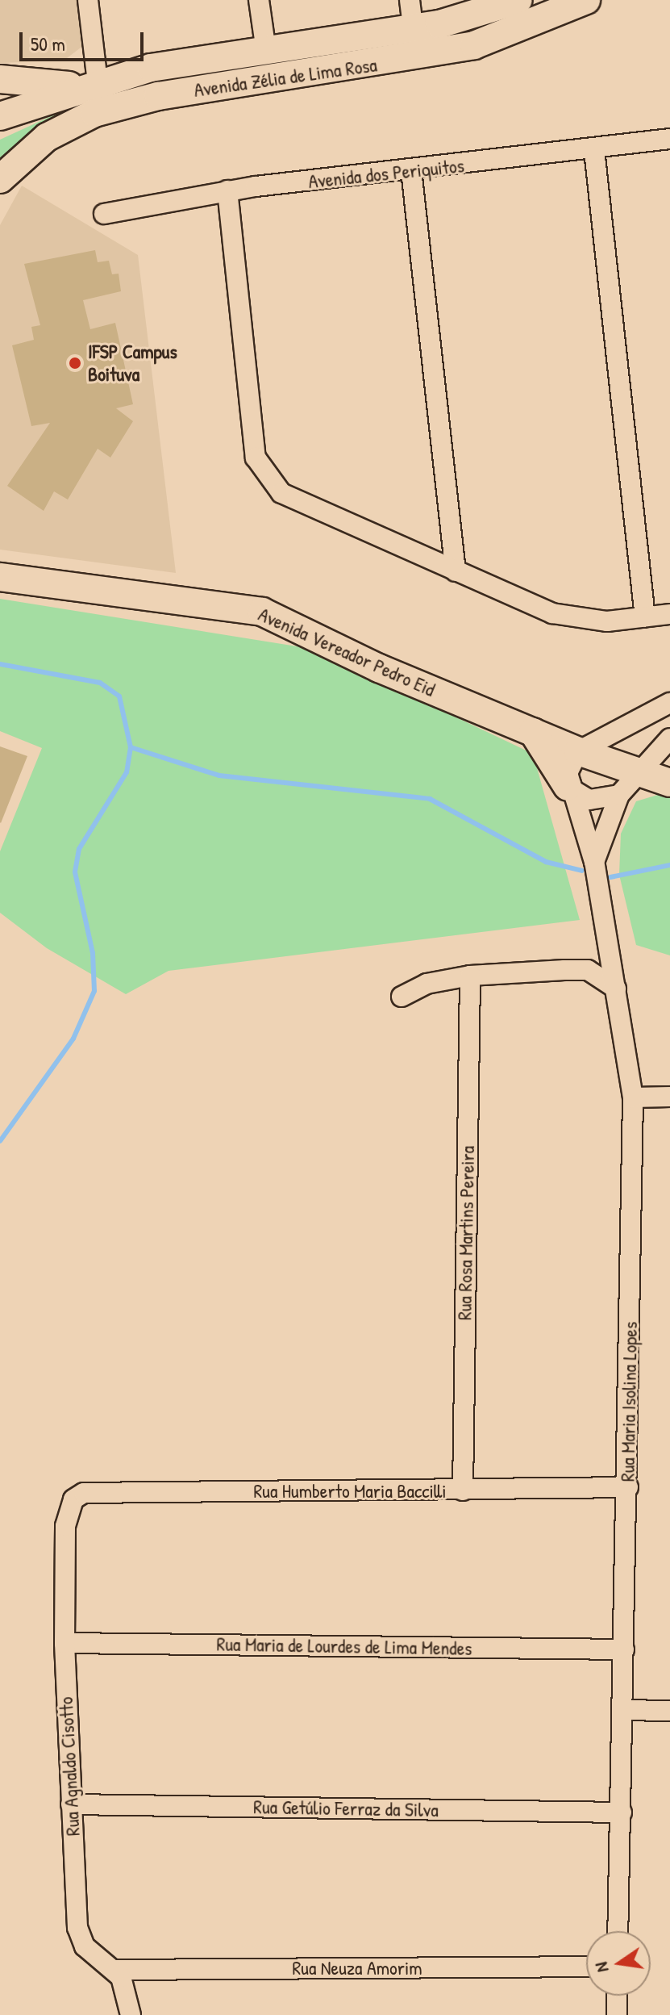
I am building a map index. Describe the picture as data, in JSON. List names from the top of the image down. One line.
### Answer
{"streets":{"main road":["Avenida Zélia de Lima Rosa","Avenida Vereador Pedro Eid"],"street":["Avenida dos Periquitos","Rua Rosa Martins Pereira","Rua Maria Isolina Lopes","Rua Humberto Maria Baccilli","Rua Maria de Lourdes de Lima Mendes","Rua Agnaldo Cisotto","Rua Getúlio Ferraz da Silva","Rua Neuza Amorim"]},"crossings":[["Rua Rosa Martins Pereira","Rua Humberto Maria Baccilli"],["Rua Maria Isolina Lopes","Rua Humberto Maria Baccilli"],["Rua Maria Isolina Lopes","Rua Maria de Lourdes de Lima Mendes"],["Rua Maria Isolina Lopes","Rua Getúlio Ferraz da Silva"],["Rua Humberto Maria Baccilli","Rua Agnaldo Cisotto"],["Rua Maria de Lourdes de Lima Mendes","Rua Agnaldo Cisotto"],["Rua Agnaldo Cisotto","Rua Getúlio Ferraz da Silva"],["Rua Agnaldo Cisotto","Rua Neuza Amorim"]],"places":["IFSP Campus Boituva"],"scale_bar":"50 m","north":"left"}
